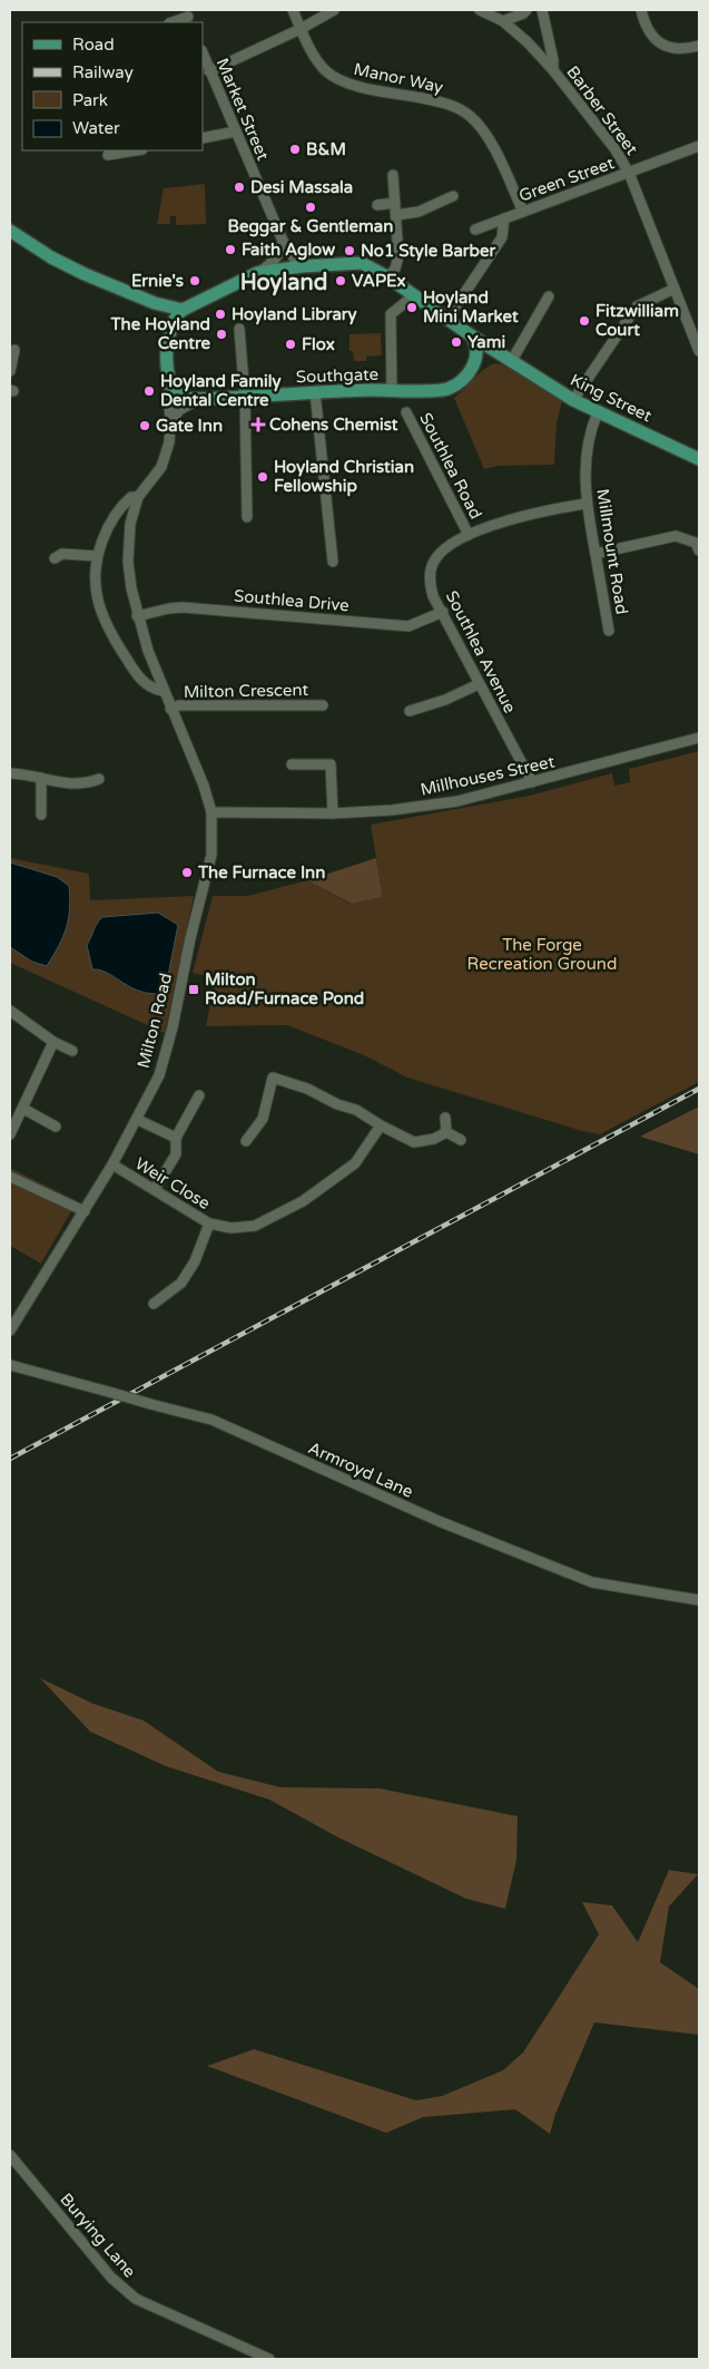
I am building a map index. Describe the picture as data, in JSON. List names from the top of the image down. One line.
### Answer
{"streets":{"main road":["Southgate","King Street","Milton Road"],"street":["Manor Way","Market Street","Barber Street","Green Street","Southlea Road","Millmount Road","Southlea Drive","Southlea Avenue","Milton Crescent","Millhouses Street","Weir Close","Armroyd Lane","Burying Lane"]},"crossings":[["Manor Way","Green Street"],["Market Street","King Street"],["Barber Street","Green Street"],["Southgate","King Street"],["Southgate","Milton Road"],["King Street","Millmount Road"],["Southlea Road","Southlea Avenue"],["Millmount Road","Southlea Avenue"],["Southlea Drive","Southlea Avenue"],["Southlea Drive","Milton Road"],["Southlea Avenue","Millhouses Street"],["Milton Crescent","Milton Road"],["Millhouses Street","Milton Road"],["Milton Road","Weir Close"]],"districts":["Hoyland"],"parks":["The Forge Recreation Ground"],"places":{"other":["B&M","Desi Massala","Beggar & Gentleman","Faith Aglow","No1 Style Barber","Ernie's","VAPEx","Hoyland Mini Market","Hoyland Library","Fitzwilliam Court","The Hoyland Centre","Yami","Flox","Hoyland Family Dental Centre","Gate Inn","Hoyland Christian Fellowship","The Furnace Inn"],"health":["Cohens Chemist"],"transit":["Milton Road/Furnace Pond"]},"legend":["Road","Railway","Park","Water"]}
